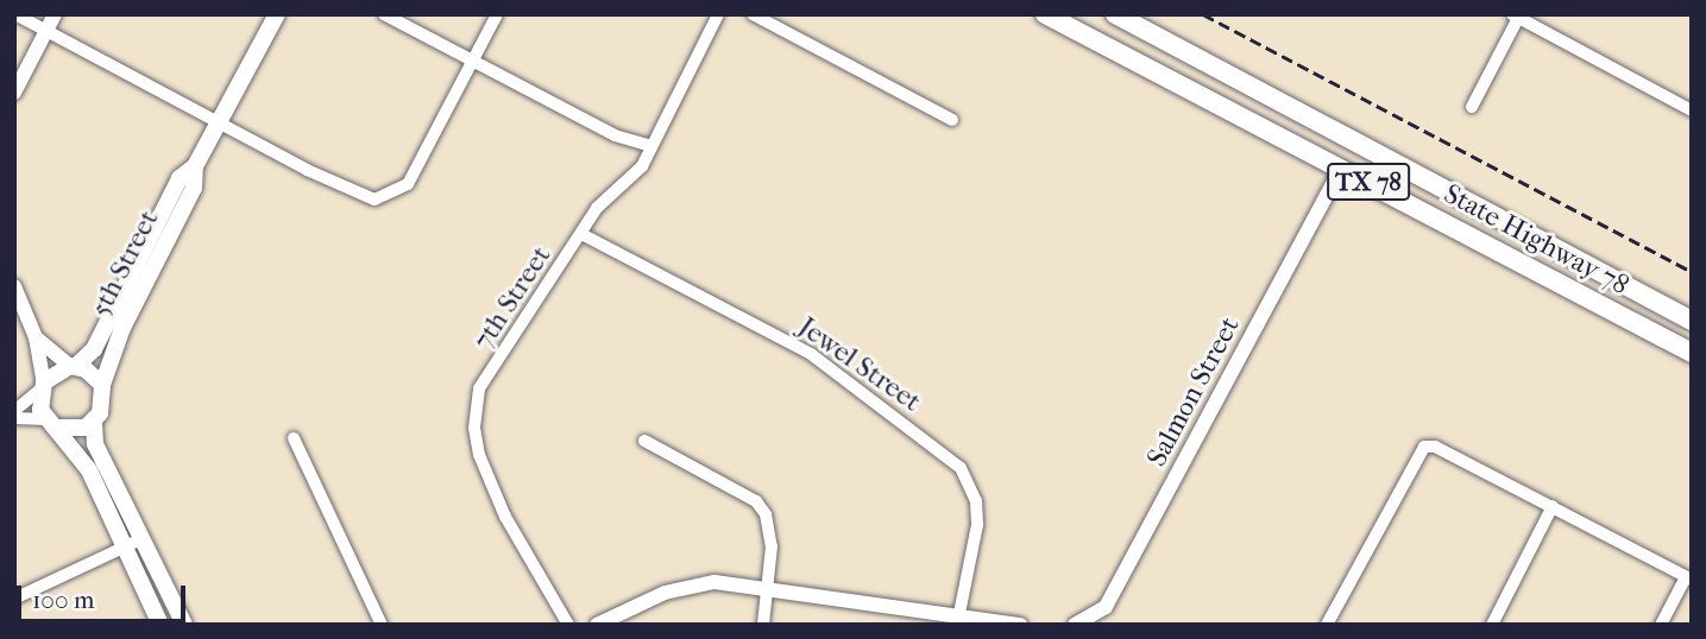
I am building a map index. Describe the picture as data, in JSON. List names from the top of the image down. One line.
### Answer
{"streets":{"main road":["TX 78","State Highway 78","5th Street"],"street":["7th Street","Jewel Street","Salmon Street"]},"crossings":[["State Highway 78","Salmon Street"],["7th Street","Jewel Street"]],"scale_bar":"100 m"}
